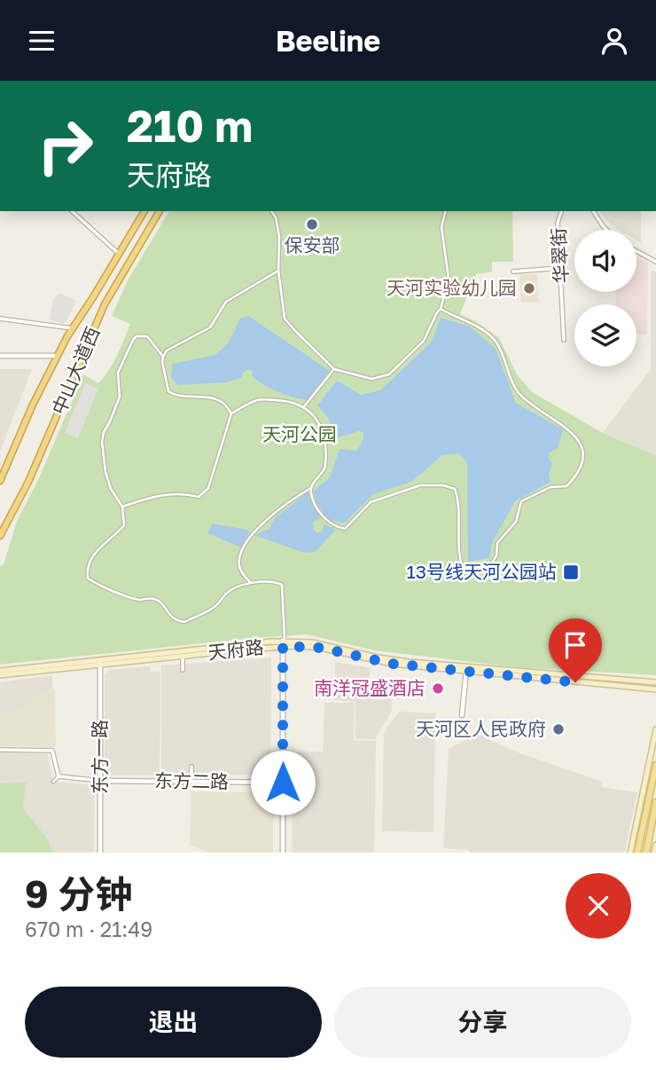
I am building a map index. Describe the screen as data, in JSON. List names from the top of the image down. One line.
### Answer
{"streets":{"highway":["中山大道西"],"main road":["天府路"],"street":["华翠街","东方一路","东方二路"]},"crossings":[["天府路","东方一路"],["东方一路","东方二路"]],"parks":["天河公园"],"places":{"other":["保安部","天河实验幼儿园","南洋冠盛酒店","天河区人民政府"],"transit":["13号线天河公园站"]},"page":{"header":"Beeline","turn":["210 m","天府路"],"heading":["9 分钟","670 m · 21:49"],"buttons":["退出","分享"]}}
